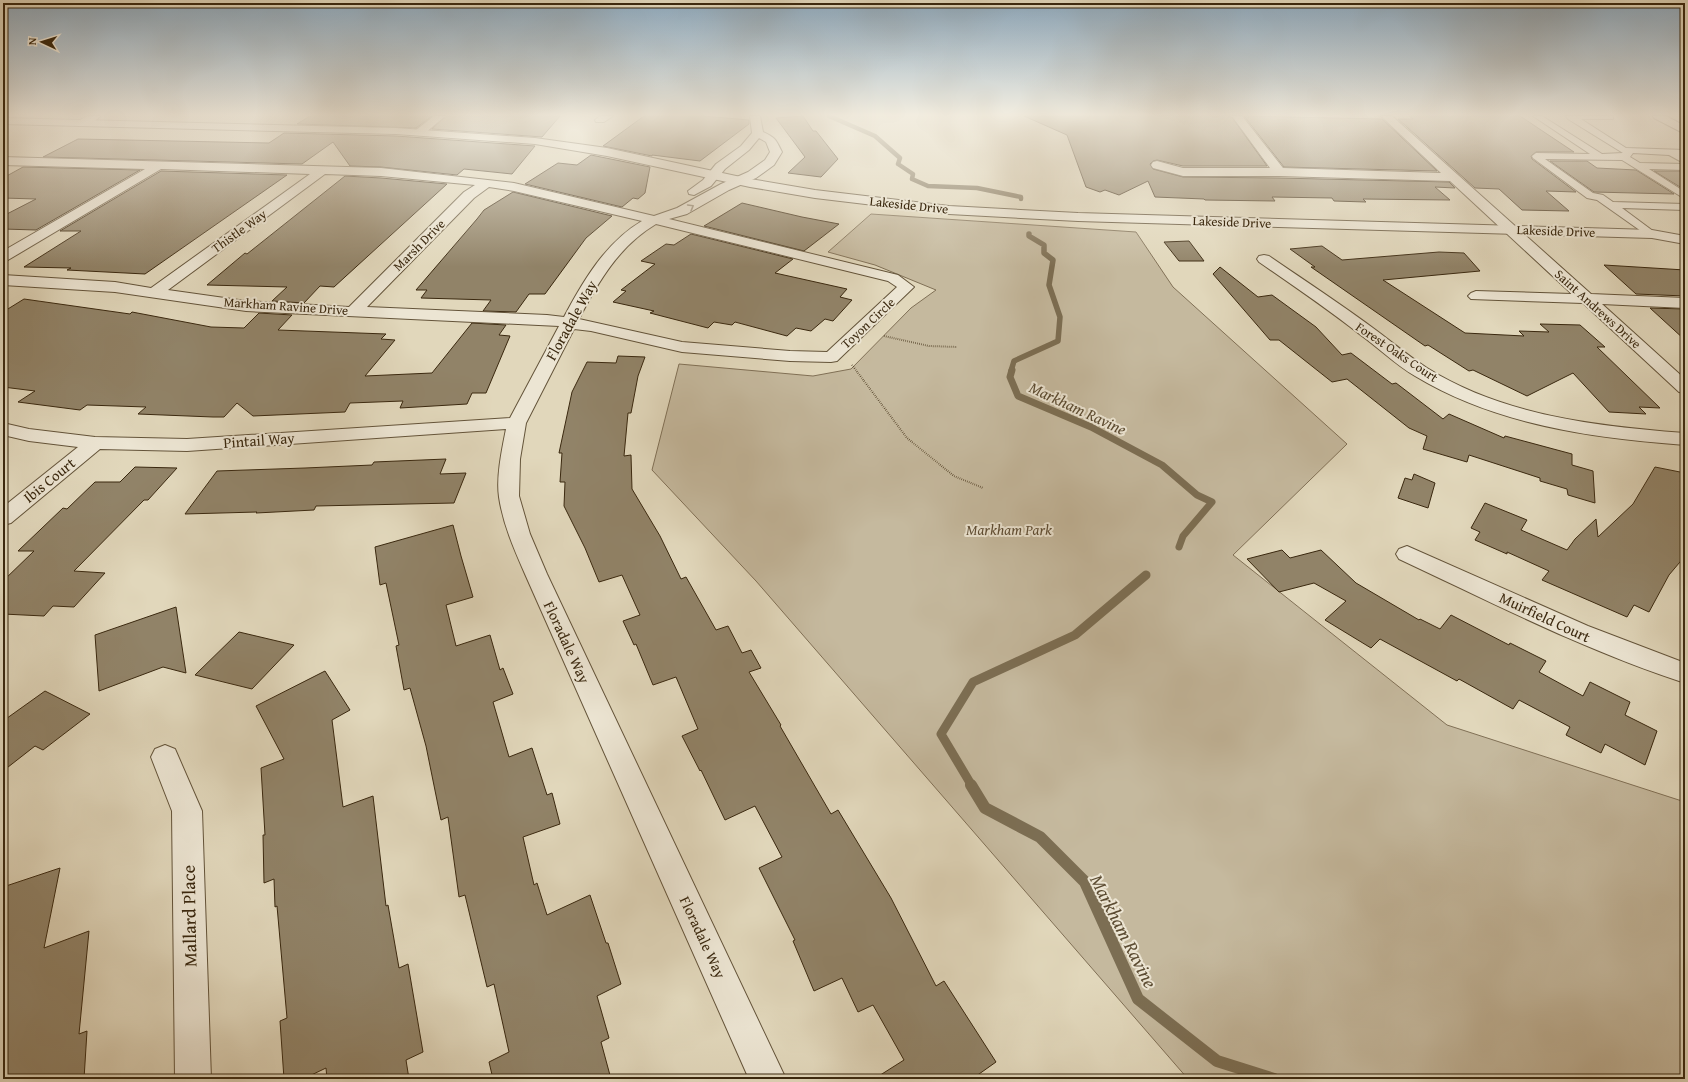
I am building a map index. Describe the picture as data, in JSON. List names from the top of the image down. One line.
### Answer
{"streets":{"street":["Lakeside Drive","Thistle Way","Marsh Drive","Markham Ravine Drive","Saint Andrews Drive","Floradale Way","Toyon Circle","Forest Oaks Court","Pintail Way","Ibis Court","Muirfield Court","Mallard Place"]},"crossings":[["Lakeside Drive","Saint Andrews Drive"],["Lakeside Drive","Floradale Way"],["Thistle Way","Markham Ravine Drive"],["Marsh Drive","Markham Ravine Drive"],["Markham Ravine Drive","Floradale Way"],["Markham Ravine Drive","Toyon Circle"],["Floradale Way","Toyon Circle"],["Floradale Way","Pintail Way"],["Pintail Way","Ibis Court"]],"water":["Markham Ravine"],"parks":["Markham Park"],"north":"left"}
